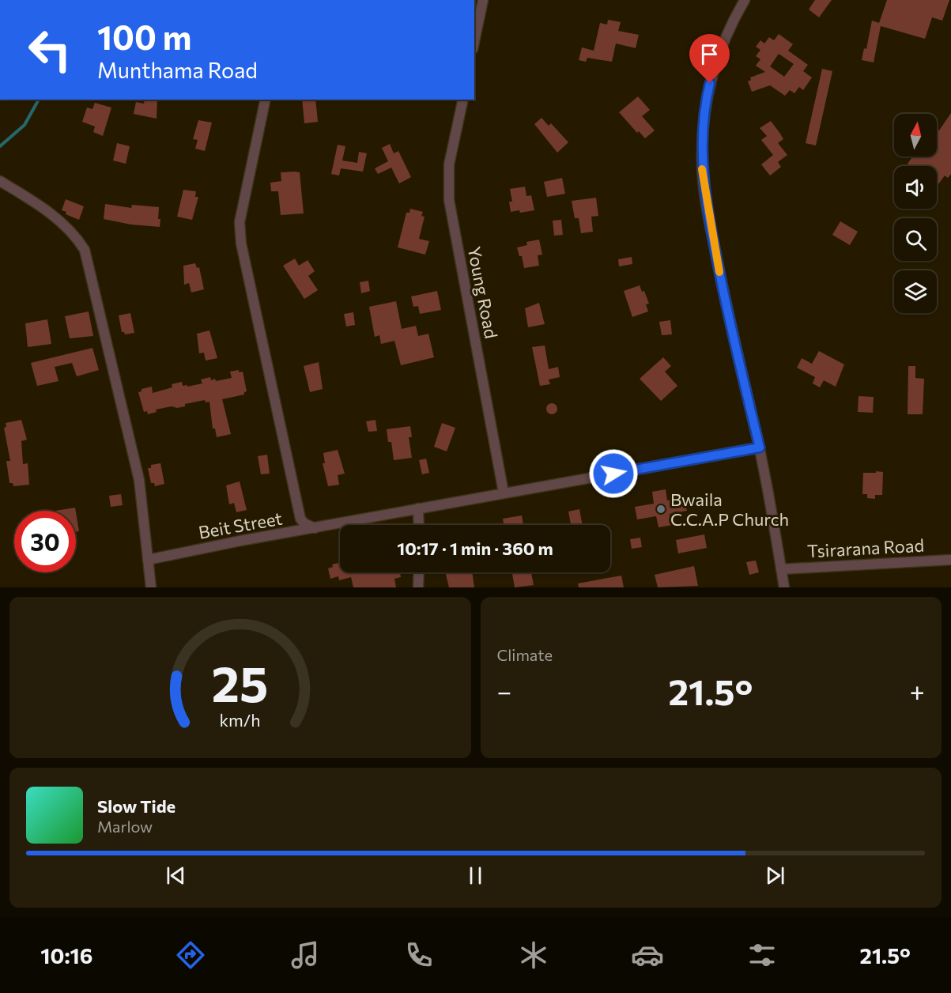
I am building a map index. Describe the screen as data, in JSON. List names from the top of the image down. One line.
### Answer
{"streets":{"street":["Young Road","Beit Street","Tsirarana Road"]},"crossings":[["Young Road","Beit Street"]],"places":["Bwaila C.C.A.P Church"],"north":"top","page":{"turn":["100 m","Munthama Road"],"limit":"30","trip":"10:17 · 1 min · 360 m","tile":"Climate","heat":["−","21.5°","+"],"song":["Slow Tide","Marlow"],"tabs":["10:16","21.5°"],"gauge":["25","km/h"]}}
